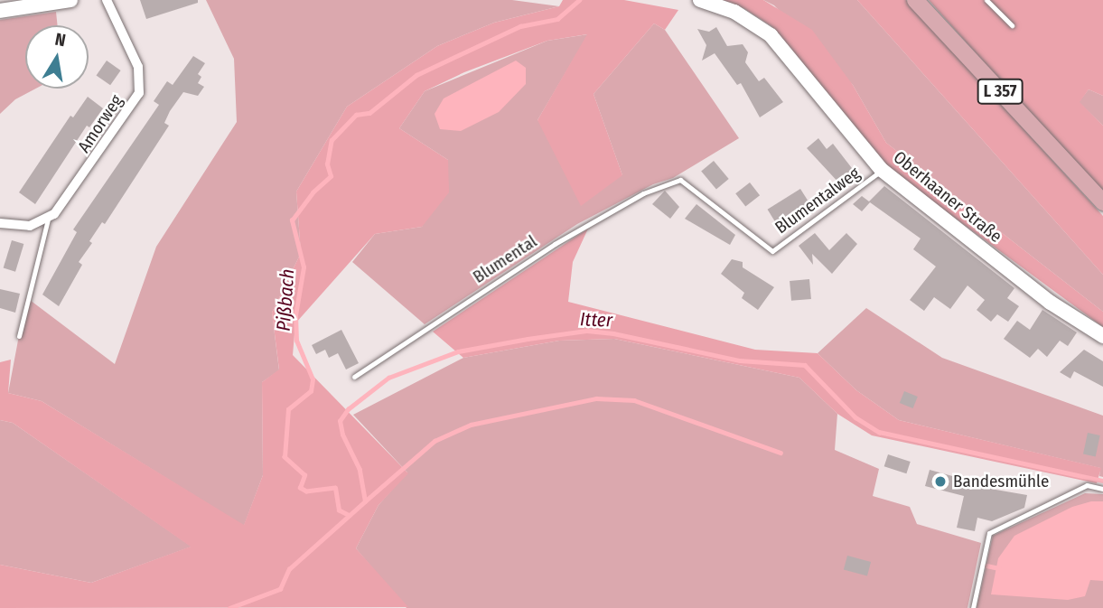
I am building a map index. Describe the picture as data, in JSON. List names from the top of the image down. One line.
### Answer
{"streets":{"main road":["L 357"],"street":["Amorweg","Oberhaaner Straße"],"lane":["Blumentalweg","Blumental"]},"crossings":[["Oberhaaner Straße","Blumentalweg"],["Blumentalweg","Blumental"]],"water":["Pißbach","Itter"],"places":["Bandesmühle"],"north":"top"}
